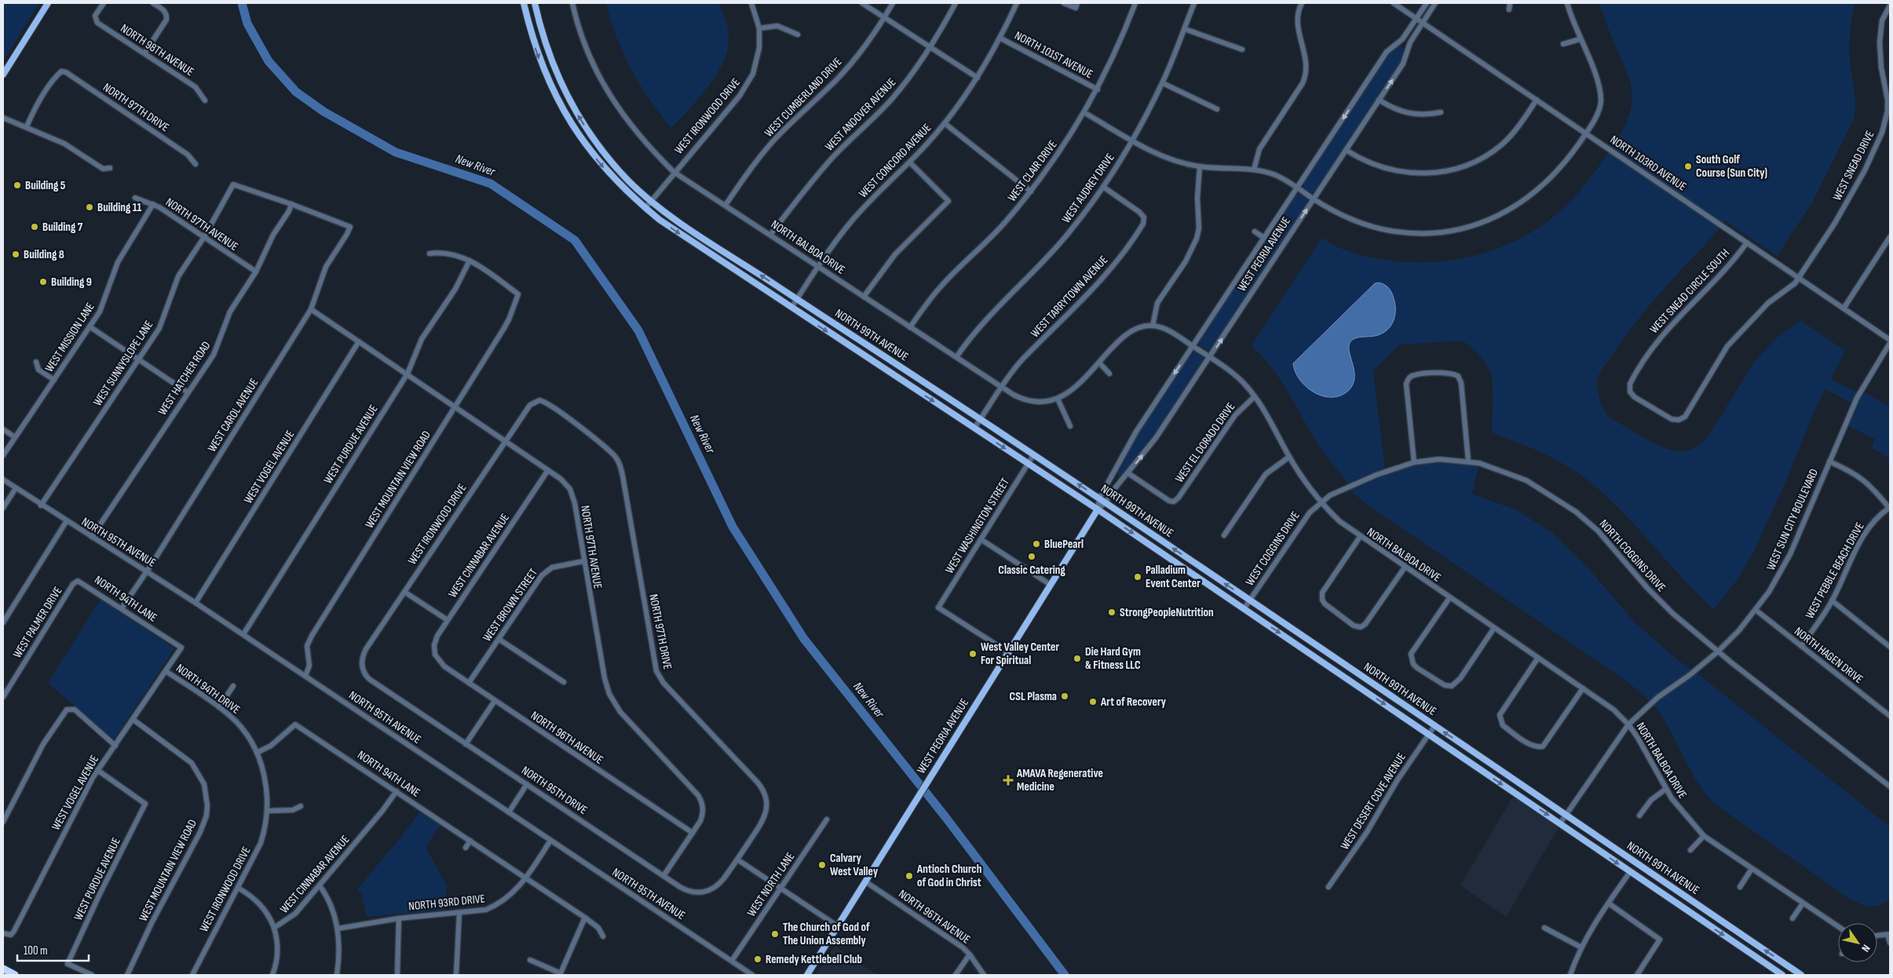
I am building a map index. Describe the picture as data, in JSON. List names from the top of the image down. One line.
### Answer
{"streets":{"main road":["WEST PEORIA AVENUE","NORTH 99TH AVENUE"],"street":["NORTH 98TH AVENUE","NORTH 101ST AVENUE","WEST CUMBERLAND DRIVE","NORTH 97TH DRIVE","WEST ANDOVER AVENUE","WEST IRONWOOD DRIVE","WEST CONCORD AVENUE","NORTH 103RD AVENUE","WEST SNEAD DRIVE","WEST CLAIR DRIVE","WEST AUDREY DRIVE","NORTH 97TH AVENUE","NORTH BALBOA DRIVE","WEST SNEAD CIRCLE SOUTH","WEST TARRYTOWN AVENUE","WEST MISSION LANE","WEST SUNNYSLOPE LANE","WEST HATCHER ROAD","WEST CAROL AVENUE","WEST EL DORADO DRIVE","WEST PURDUE AVENUE","WEST VOGEL AVENUE","WEST MOUNTAIN VIEW ROAD","WEST SUN CITY BOULEVARD","WEST WASHINGTON STREET","NORTH 95TH AVENUE","WEST COGGINS DRIVE","WEST CINNABAR AVENUE","NORTH COGGINS DRIVE","WEST PEBBLE BEACH DRIVE","NORTH 94TH LANE","WEST BROWN STREET","WEST PALMER DRIVE","NORTH HAGEN DRIVE","NORTH 94TH DRIVE","NORTH 96TH AVENUE","NORTH 95TH DRIVE","WEST DESERT COVE AVENUE","WEST NORTH LANE","NORTH 93RD DRIVE"]},"crossings":[["NORTH 101ST AVENUE","WEST CONCORD AVENUE"],["NORTH 101ST AVENUE","WEST CLAIR DRIVE"],["WEST CUMBERLAND DRIVE","NORTH BALBOA DRIVE"],["NORTH 97TH DRIVE","WEST IRONWOOD DRIVE"],["NORTH 97TH DRIVE","NORTH 95TH DRIVE"],["WEST ANDOVER AVENUE","NORTH BALBOA DRIVE"],["WEST IRONWOOD DRIVE","NORTH 97TH AVENUE"],["WEST IRONWOOD DRIVE","NORTH BALBOA DRIVE"],["WEST IRONWOOD DRIVE","NORTH 99TH AVENUE"],["WEST IRONWOOD DRIVE","NORTH 94TH DRIVE"],["WEST IRONWOOD DRIVE","NORTH 95TH DRIVE"],["WEST CONCORD AVENUE","NORTH BALBOA DRIVE"],["WEST CONCORD AVENUE","NORTH 99TH AVENUE"],["NORTH 103RD AVENUE","WEST SNEAD DRIVE"],["NORTH 103RD AVENUE","WEST PEORIA AVENUE"],["NORTH 103RD AVENUE","WEST SNEAD CIRCLE SOUTH"],["WEST SNEAD DRIVE","WEST SNEAD CIRCLE SOUTH"],["WEST CLAIR DRIVE","NORTH BALBOA DRIVE"],["WEST AUDREY DRIVE","NORTH BALBOA DRIVE"],["WEST AUDREY DRIVE","WEST TARRYTOWN AVENUE"],["NORTH 97TH AVENUE","WEST MISSION LANE"],["NORTH 97TH AVENUE","WEST SUNNYSLOPE LANE"],["NORTH 97TH AVENUE","WEST HATCHER ROAD"],["NORTH 97TH AVENUE","WEST CAROL AVENUE"],["NORTH 97TH AVENUE","WEST PURDUE AVENUE"],["NORTH 97TH AVENUE","WEST VOGEL AVENUE"],["NORTH 97TH AVENUE","WEST MOUNTAIN VIEW ROAD"],["NORTH 97TH AVENUE","WEST CINNABAR AVENUE"],["NORTH 97TH AVENUE","WEST BROWN STREET"],["NORTH 97TH AVENUE","NORTH 96TH AVENUE"],["NORTH 97TH AVENUE","NORTH 95TH DRIVE"],["NORTH BALBOA DRIVE","WEST PEORIA AVENUE"],["NORTH BALBOA DRIVE","WEST TARRYTOWN AVENUE"],["NORTH BALBOA DRIVE","WEST EL DORADO DRIVE"],["NORTH BALBOA DRIVE","WEST SUN CITY BOULEVARD"],["NORTH BALBOA DRIVE","WEST COGGINS DRIVE"],["NORTH BALBOA DRIVE","NORTH COGGINS DRIVE"],["WEST PEORIA AVENUE","NORTH 99TH AVENUE"],["WEST PEORIA AVENUE","WEST EL DORADO DRIVE"],["WEST PEORIA AVENUE","WEST WASHINGTON STREET"],["WEST PEORIA AVENUE","NORTH 96TH AVENUE"],["WEST TARRYTOWN AVENUE","NORTH 99TH AVENUE"],["NORTH 99TH AVENUE","WEST SUN CITY BOULEVARD"],["NORTH 99TH AVENUE","WEST WASHINGTON STREET"],["NORTH 99TH AVENUE","WEST COGGINS DRIVE"],["NORTH 99TH AVENUE","WEST DESERT COVE AVENUE"],["WEST SUNNYSLOPE LANE","WEST HATCHER ROAD"],["WEST SUNNYSLOPE LANE","WEST CAROL AVENUE"],["WEST SUNNYSLOPE LANE","NORTH 95TH AVENUE"],["WEST HATCHER ROAD","WEST CAROL AVENUE"],["WEST HATCHER ROAD","NORTH 95TH AVENUE"],["WEST CAROL AVENUE","NORTH 95TH AVENUE"],["WEST CAROL AVENUE","NORTH 94TH LANE"],["WEST PURDUE AVENUE","WEST VOGEL AVENUE"],["WEST PURDUE AVENUE","WEST MOUNTAIN VIEW ROAD"],["WEST PURDUE AVENUE","NORTH 95TH AVENUE"],["WEST VOGEL AVENUE","WEST MOUNTAIN VIEW ROAD"],["WEST VOGEL AVENUE","NORTH 95TH AVENUE"],["WEST VOGEL AVENUE","NORTH 94TH LANE"],["WEST VOGEL AVENUE","NORTH 94TH DRIVE"],["WEST MOUNTAIN VIEW ROAD","NORTH 95TH AVENUE"],["WEST SUN CITY BOULEVARD","NORTH COGGINS DRIVE"],["WEST SUN CITY BOULEVARD","NORTH HAGEN DRIVE"],["NORTH 95TH AVENUE","WEST NORTH LANE"],["NORTH 95TH AVENUE","NORTH 93RD DRIVE"],["WEST COGGINS DRIVE","NORTH COGGINS DRIVE"],["WEST CINNABAR AVENUE","NORTH 94TH LANE"],["WEST CINNABAR AVENUE","NORTH 96TH AVENUE"],["WEST PEBBLE BEACH DRIVE","NORTH HAGEN DRIVE"],["NORTH 94TH LANE","WEST PALMER DRIVE"],["NORTH 94TH LANE","NORTH 94TH DRIVE"],["NORTH 94TH LANE","NORTH 93RD DRIVE"],["WEST BROWN STREET","NORTH 96TH AVENUE"]],"water":["New River"],"places":{"other":["South Golf Course (Sun City)","Building 5","Building 11","Building 7","Building 8","Building 9","BluePearl","Classic Catering","Palladium Event Center","StrongPeopleNutrition","West Valley Center For Spiritual","Die Hard Gym & Fitness LLC","CSL Plasma","Art of Recovery","Calvary West Valley","Antioch Church of God in Christ","The Church of God of The Union Assembly","Remedy Kettlebell Club"],"health":["AMAVA Regenerative Medicine"]},"scale_bar":"100 m","north":"bottom right"}
